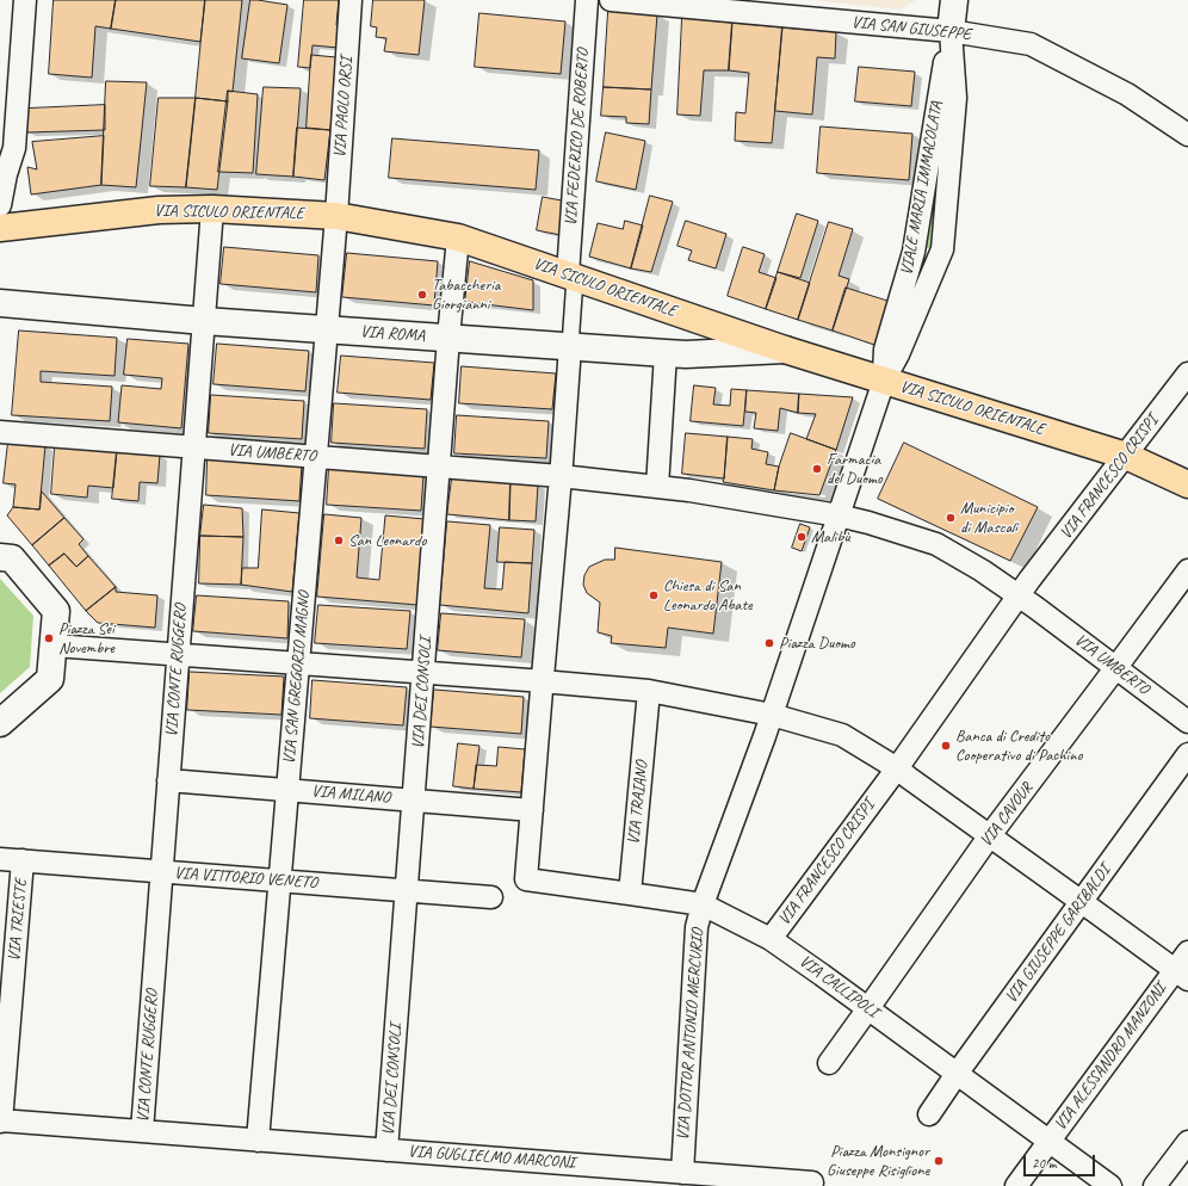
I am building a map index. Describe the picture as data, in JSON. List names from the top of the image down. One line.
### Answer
{"streets":{"main road":["VIA SICULO ORIENTALE"],"street":["VIA SAN GIUSEPPE","VIA PAOLO ORSI","VIA FEDERICO DE ROBERTO","VIALE MARIA IMMACOLATA","VIA ROMA","VIA UMBERTO","VIA FRANCESCO CRISPI","VIA CONTE RUGGERO","VIA SAN GREGORIO MAGNO","VIA DEI CONSOLI","VIA MILANO","VIA TRAIANO","VIA CAVOUR","VIA VITTORIO VENETO","VIA TRIESTE","VIA GIUSEPPE GARIBALDI","VIA CALLIPOLI","VIA DOTTOR ANTONIO MERCURIO","VIA ALESSANDRO MANZONI","VIA GUGLIELMO MARCONI"]},"crossings":[["VIA SAN GIUSEPPE","VIALE MARIA IMMACOLATA"],["VIA PAOLO ORSI","VIA SICULO ORIENTALE"],["VIA PAOLO ORSI","VIA SAN GREGORIO MAGNO"],["VIA FEDERICO DE ROBERTO","VIA SICULO ORIENTALE"],["VIALE MARIA IMMACOLATA","VIA SICULO ORIENTALE"],["VIA SICULO ORIENTALE","VIA ROMA"],["VIA SICULO ORIENTALE","VIA FRANCESCO CRISPI"],["VIA SICULO ORIENTALE","VIA CONTE RUGGERO"],["VIA SICULO ORIENTALE","VIA SAN GREGORIO MAGNO"],["VIA SICULO ORIENTALE","VIA DEI CONSOLI"],["VIA ROMA","VIA CONTE RUGGERO"],["VIA ROMA","VIA SAN GREGORIO MAGNO"],["VIA ROMA","VIA DEI CONSOLI"],["VIA UMBERTO","VIA FRANCESCO CRISPI"],["VIA UMBERTO","VIA CONTE RUGGERO"],["VIA UMBERTO","VIA SAN GREGORIO MAGNO"],["VIA UMBERTO","VIA DEI CONSOLI"],["VIA UMBERTO","VIA CAVOUR"],["VIA UMBERTO","VIA DOTTOR ANTONIO MERCURIO"],["VIA FRANCESCO CRISPI","VIA CALLIPOLI"],["VIA CONTE RUGGERO","VIA MILANO"],["VIA CONTE RUGGERO","VIA VITTORIO VENETO"],["VIA CONTE RUGGERO","VIA GUGLIELMO MARCONI"],["VIA SAN GREGORIO MAGNO","VIA MILANO"],["VIA SAN GREGORIO MAGNO","VIA VITTORIO VENETO"],["VIA SAN GREGORIO MAGNO","VIA GUGLIELMO MARCONI"],["VIA DEI CONSOLI","VIA MILANO"],["VIA DEI CONSOLI","VIA VITTORIO VENETO"],["VIA DEI CONSOLI","VIA GUGLIELMO MARCONI"],["VIA MILANO","VIA CALLIPOLI"],["VIA TRAIANO","VIA CALLIPOLI"],["VIA CAVOUR","VIA CALLIPOLI"],["VIA VITTORIO VENETO","VIA TRIESTE"],["VIA TRIESTE","VIA GUGLIELMO MARCONI"],["VIA GIUSEPPE GARIBALDI","VIA CALLIPOLI"],["VIA CALLIPOLI","VIA DOTTOR ANTONIO MERCURIO"],["VIA CALLIPOLI","VIA ALESSANDRO MANZONI"],["VIA DOTTOR ANTONIO MERCURIO","VIA GUGLIELMO MARCONI"]],"places":["Tabaccheria Giorgianni","Farmacia del Duomo","Municipio di Mascali","Malibù","San Leonardo","Chiesa di San Leonardo Abate","Piazza Sei Novembre","Piazza Duomo","Banca di Credito Cooperativo di Pachino","Piazza Monsignor Giuseppe Risiglione"],"scale_bar":"20 m"}
